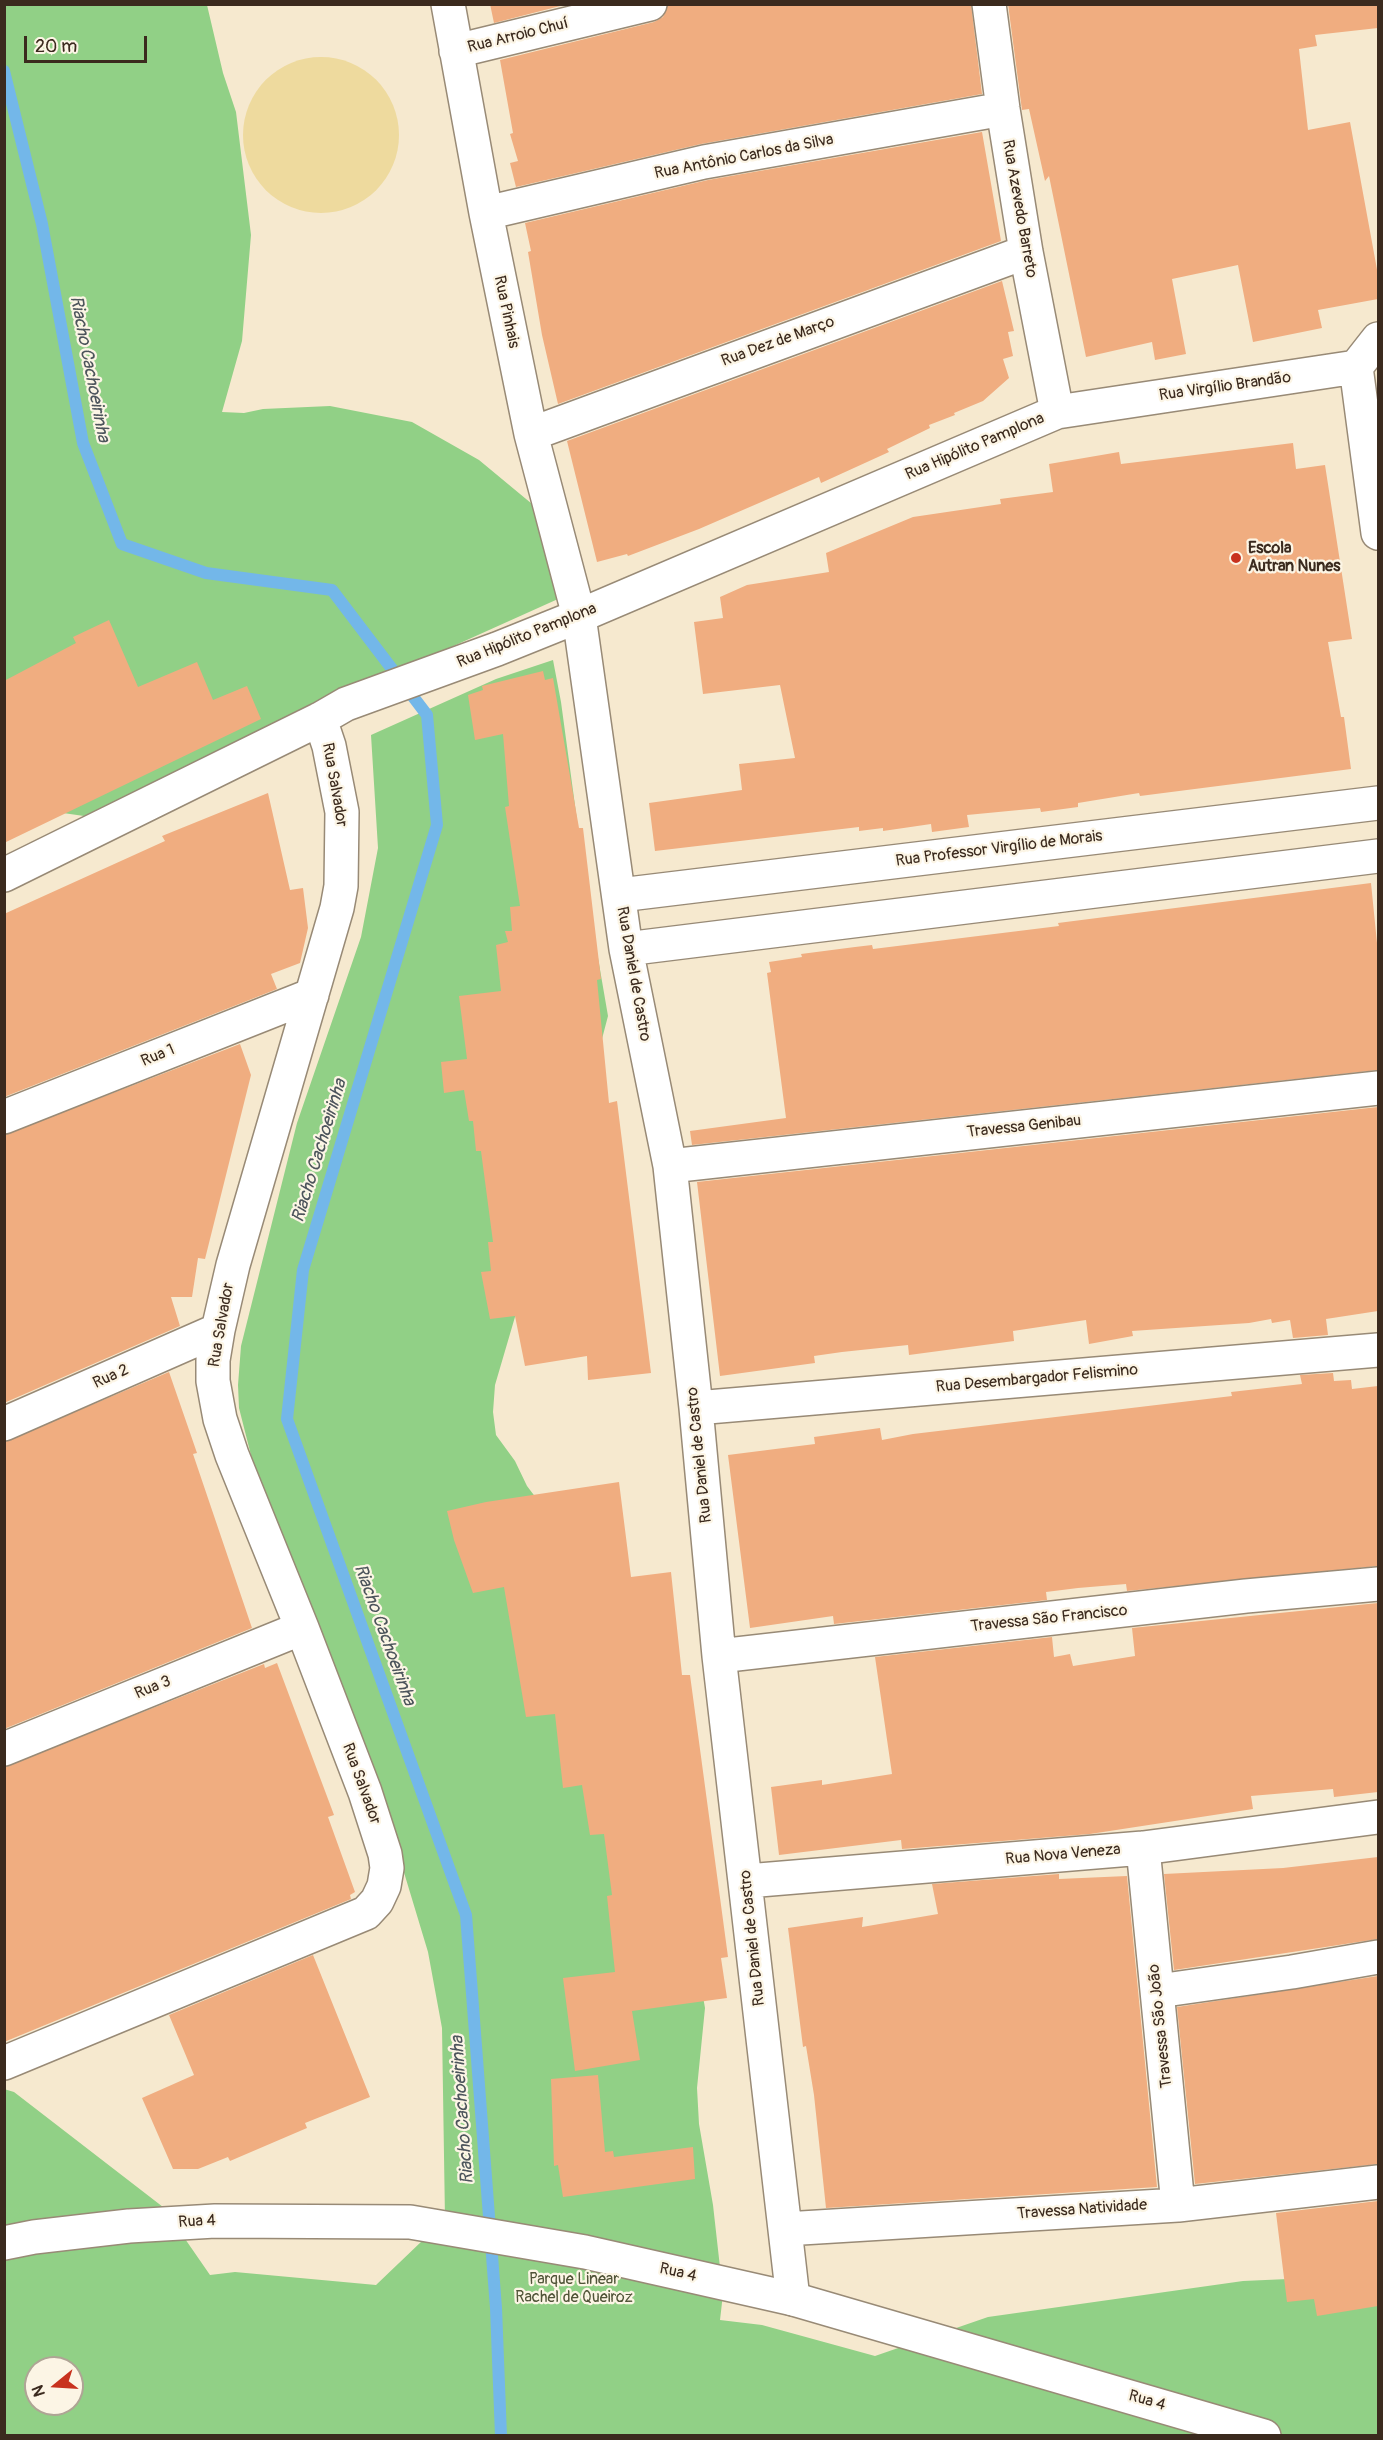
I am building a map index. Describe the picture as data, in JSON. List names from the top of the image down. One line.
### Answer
{"streets":{"street":["Rua Arroio Chuí","Rua Antônio Carlos da Silva","Rua Azevedo Barreto","Rua Pinhais","Rua Dez de Março","Rua Virgílio Brandão","Rua Hipólito Pamplona","Rua Salvador","Rua Professor Virgílio de Morais","Rua Daniel de Castro","Rua 1","Travessa Genibau","Rua 2","Rua Desembargador Felismino","Travessa São Francisco","Rua 3","Rua Nova Veneza","Travessa São João","Travessa Natividade","Rua 4"]},"crossings":[["Rua Arroio Chuí","Rua Pinhais"],["Rua Antônio Carlos da Silva","Rua Azevedo Barreto"],["Rua Antônio Carlos da Silva","Rua Pinhais"],["Rua Azevedo Barreto","Rua Dez de Março"],["Rua Azevedo Barreto","Rua Virgílio Brandão"],["Rua Azevedo Barreto","Rua Hipólito Pamplona"],["Rua Pinhais","Rua Dez de Março"],["Rua Pinhais","Rua Hipólito Pamplona"],["Rua Pinhais","Rua Daniel de Castro"],["Rua Virgílio Brandão","Rua Hipólito Pamplona"],["Rua Hipólito Pamplona","Rua Salvador"],["Rua Hipólito Pamplona","Rua Daniel de Castro"],["Rua Salvador","Rua 1"],["Rua Salvador","Rua 2"],["Rua Salvador","Rua 3"],["Rua Professor Virgílio de Morais","Rua Daniel de Castro"],["Rua Daniel de Castro","Travessa Genibau"],["Rua Daniel de Castro","Rua Desembargador Felismino"],["Rua Daniel de Castro","Travessa São Francisco"],["Rua Daniel de Castro","Rua Nova Veneza"],["Rua Daniel de Castro","Travessa Natividade"],["Rua Daniel de Castro","Rua 4"],["Rua Nova Veneza","Travessa São João"],["Travessa São João","Travessa Natividade"]],"water":["Riacho Cachoeirinha"],"parks":["Parque Linear Rachel de Queiroz"],"places":["Escola Autran Nunes"],"scale_bar":"20 m","north":"left"}
